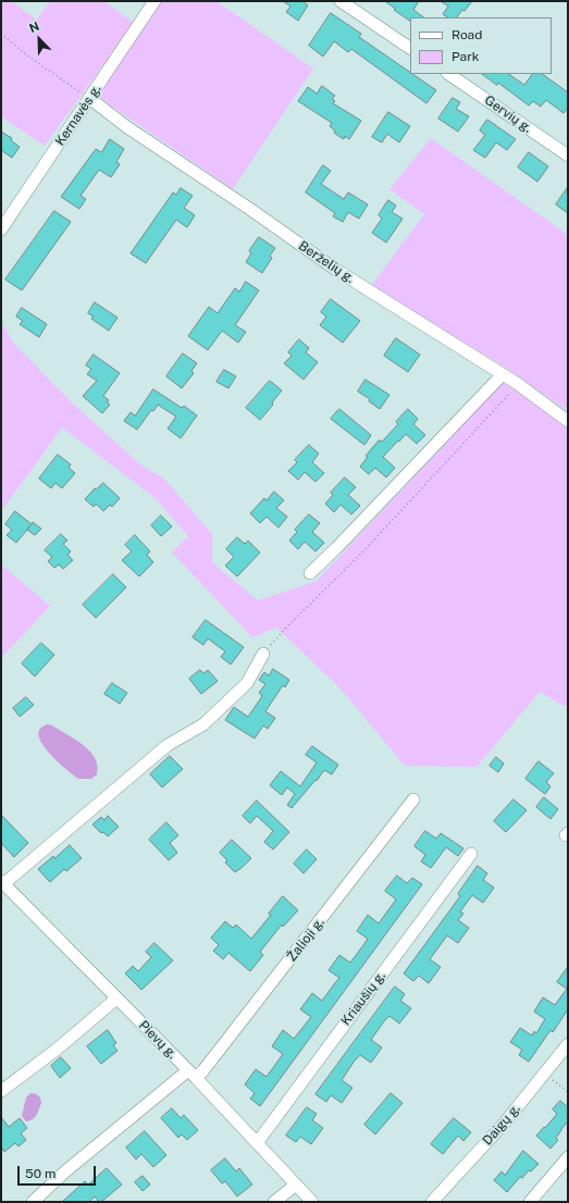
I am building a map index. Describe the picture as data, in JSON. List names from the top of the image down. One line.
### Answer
{"streets":{"street":["Gervių g.","Kernavės g.","Berželių g.","Žalioji g.","Kriaušių g.","Pievų g.","Daigų g."]},"crossings":[["Kernavės g.","Berželių g."],["Žalioji g.","Pievų g."],["Kriaušių g.","Pievų g."]],"legend":["Road","Park"],"scale_bar":"50 m","north":"top left"}
